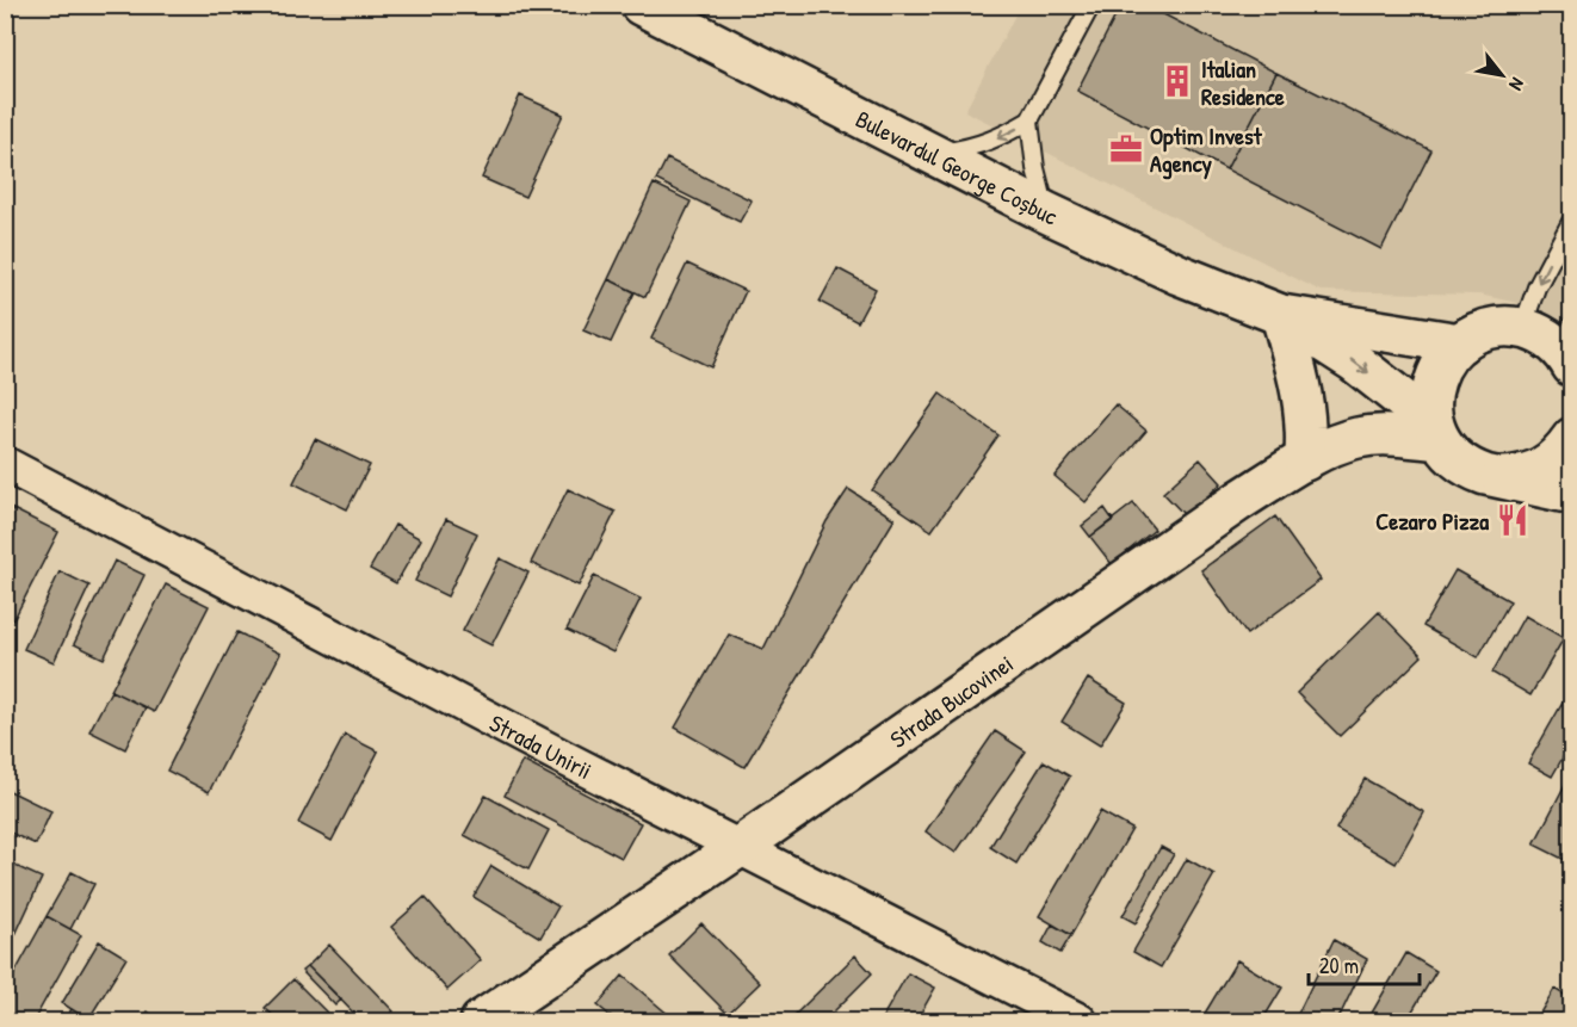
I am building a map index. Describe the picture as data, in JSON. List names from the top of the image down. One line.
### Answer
{"streets":{"main road":["Bulevardul George Coșbuc","Strada Bucovinei"],"street":["Strada Unirii"]},"crossings":[["Bulevardul George Coșbuc","Strada Bucovinei"],["Strada Bucovinei","Strada Unirii"]],"places":{"building":["Italian Residence"],"office":["Optim Invest Agency"],"restaurant":["Cezaro Pizza"]},"scale_bar":"20 m","north":"bottom right"}
